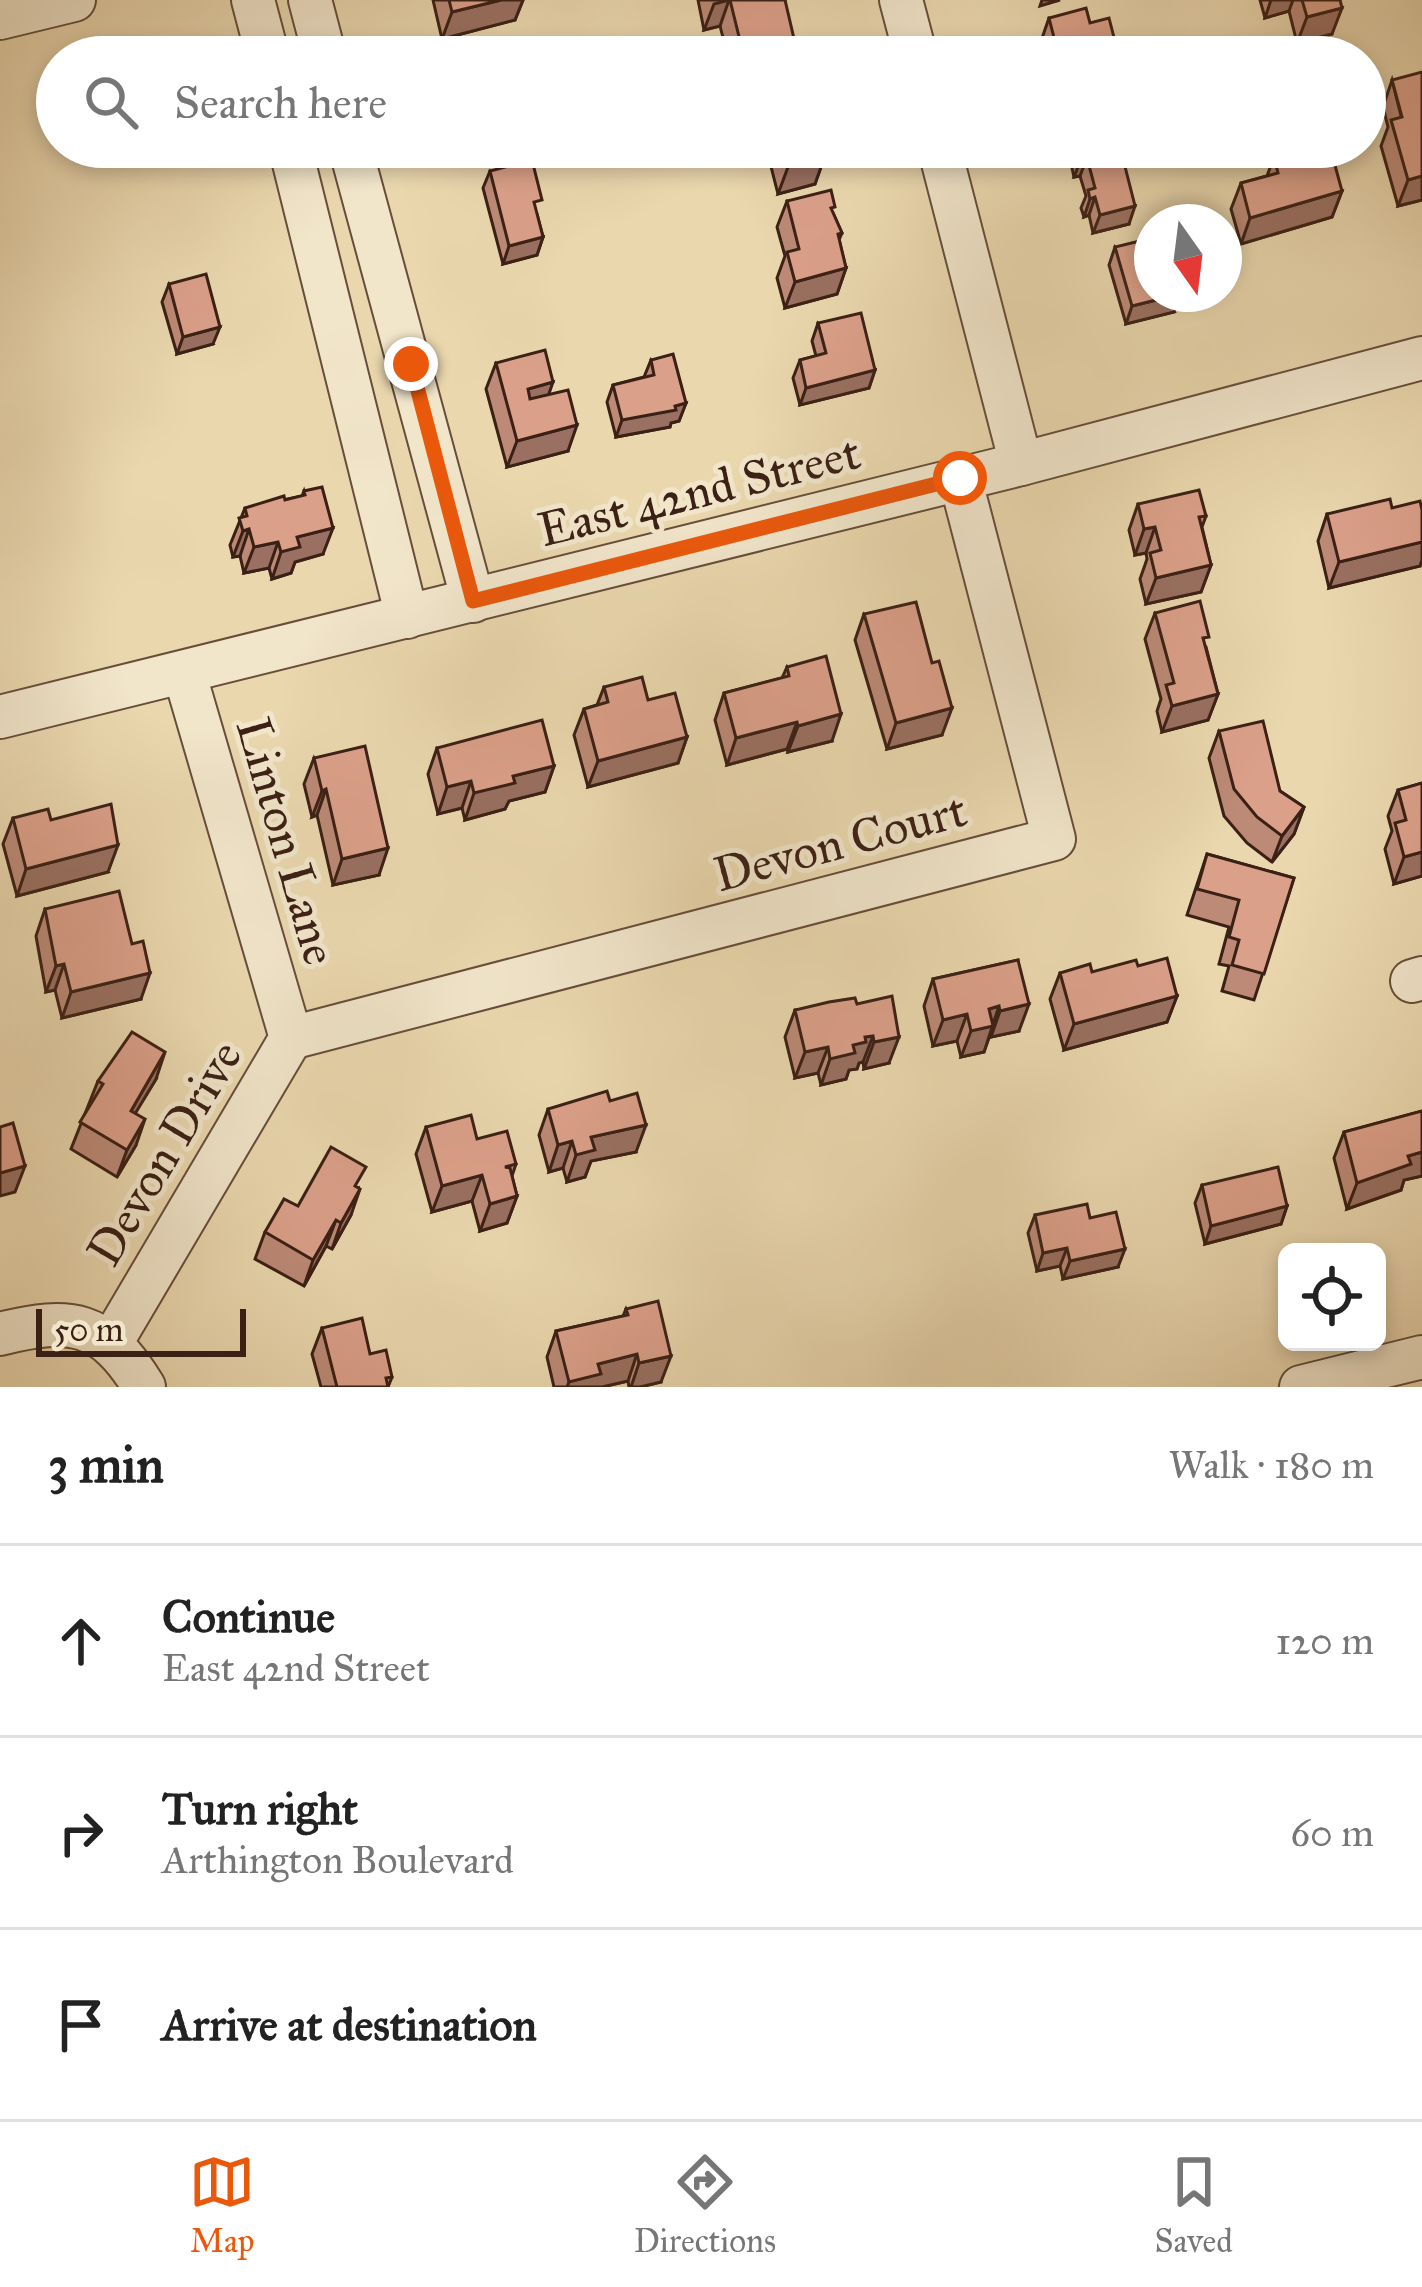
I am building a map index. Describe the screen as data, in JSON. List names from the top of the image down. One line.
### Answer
{"streets":{"street":["East 42nd Street","Linton Lane","Devon Court","Devon Drive"]},"crossings":[["East 42nd Street","Linton Lane"],["East 42nd Street","Devon Court"],["Linton Lane","Devon Court"],["Linton Lane","Devon Drive"],["Devon Court","Devon Drive"]],"scale_bar":"50 m","north":"bottom","page":{"search":"Search here","scale":"50 m","heading":["3 min","Walk · 180 m"],"list":[["Continue","East 42nd Street","120 m"],["Turn right","Arthington Boulevard","60 m"],"Arrive at destination"],"nav":["Map","Directions","Saved"]}}
